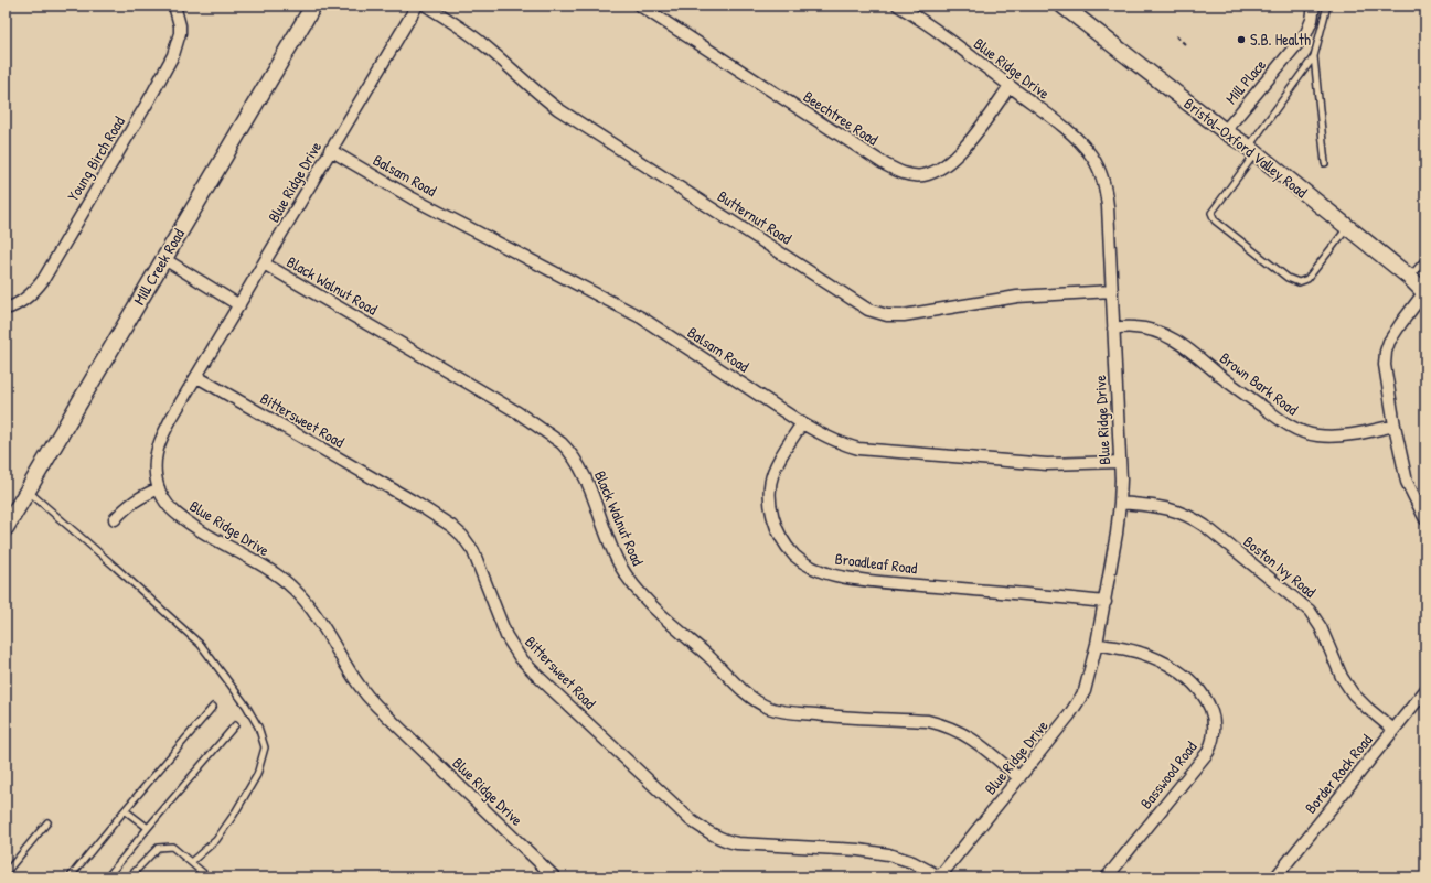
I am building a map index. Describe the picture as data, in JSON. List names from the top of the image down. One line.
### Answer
{"streets":{"main road":["Bristol-Oxford Valley Road","Mill Creek Road"],"street":["Blue Ridge Drive","Mill Place","Beechtree Road","Young Birch Road","Balsam Road","Butternut Road","Black Walnut Road","Brown Bark Road","Bittersweet Road","Broadleaf Road","Boston Ivy Road","Border Rock Road","Basswood Road"]},"crossings":[["Blue Ridge Drive","Beechtree Road"],["Blue Ridge Drive","Balsam Road"],["Blue Ridge Drive","Butternut Road"],["Blue Ridge Drive","Black Walnut Road"],["Blue Ridge Drive","Brown Bark Road"],["Blue Ridge Drive","Bittersweet Road"],["Blue Ridge Drive","Broadleaf Road"],["Blue Ridge Drive","Boston Ivy Road"],["Blue Ridge Drive","Basswood Road"],["Mill Place","Bristol-Oxford Valley Road"],["Balsam Road","Broadleaf Road"],["Boston Ivy Road","Border Rock Road"]],"places":["S.B. Health"]}
